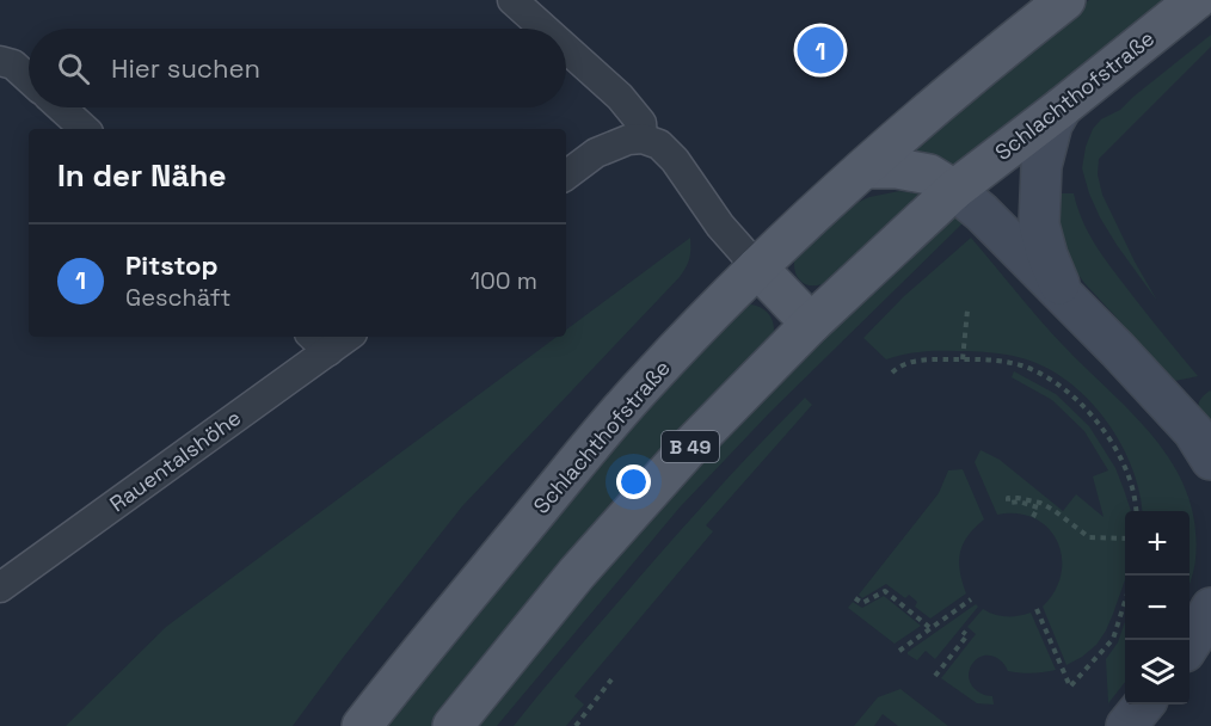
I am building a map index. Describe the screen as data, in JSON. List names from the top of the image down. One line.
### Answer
{"streets":{"main road":["Schlachthofstraße","B 49"],"street":["Rauentalshöhe"]},"page":{"pins":"1","search":"Hier suchen","heading":"In der Nähe","list":[{"mark":"1","name":"Pitstop","note":"Geschäft","value":"100 m"}],"map_buttons":["+","−"]}}
